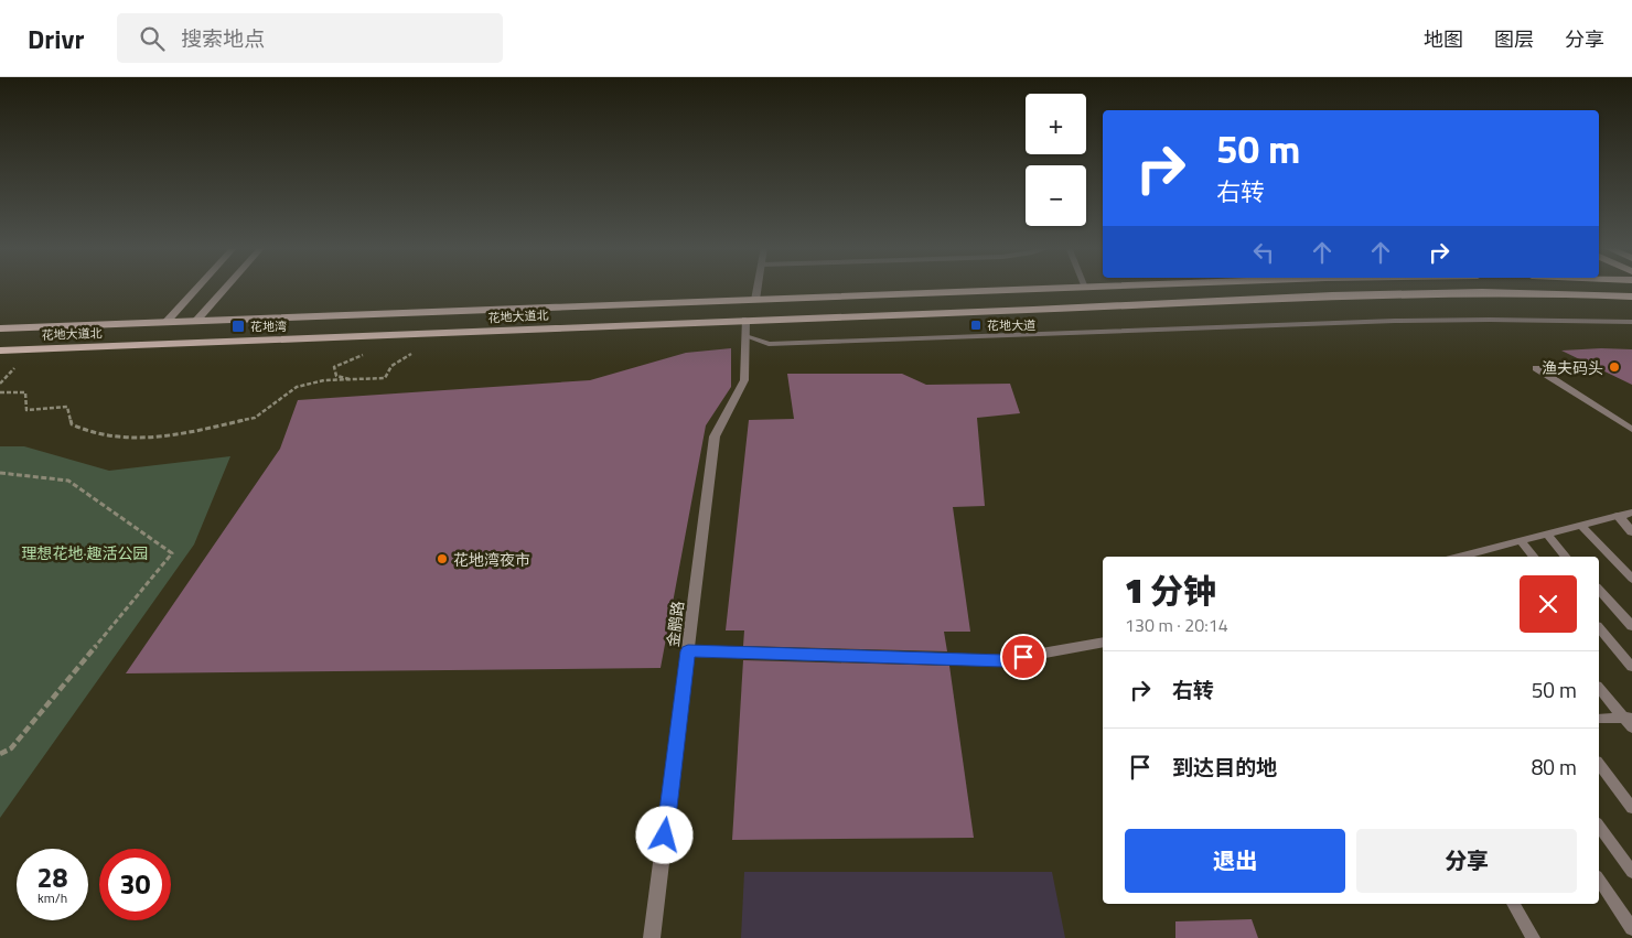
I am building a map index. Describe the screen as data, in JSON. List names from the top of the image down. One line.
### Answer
{"streets":{"main road":["花地大道北"],"street":["金鹏路"]},"crossings":[["花地大道北","金鹏路"]],"parks":["理想花地·趣活公园"],"places":{"transit":["花地大道","花地湾"],"other":["渔夫码头","花地湾夜市"]},"page":{"header":"Drivr","search":"搜索地点","nav":["地图","图层","分享"],"map_buttons":["+","−"],"turn":["50 m","右转"],"heading":["1 分钟","130 m · 20:14"],"list":[{"name":"右转","value":"50 m"},{"name":"到达目的地","value":"80 m"}],"buttons":["退出","分享"],"speed":"28 km/h","limit":"30"}}
